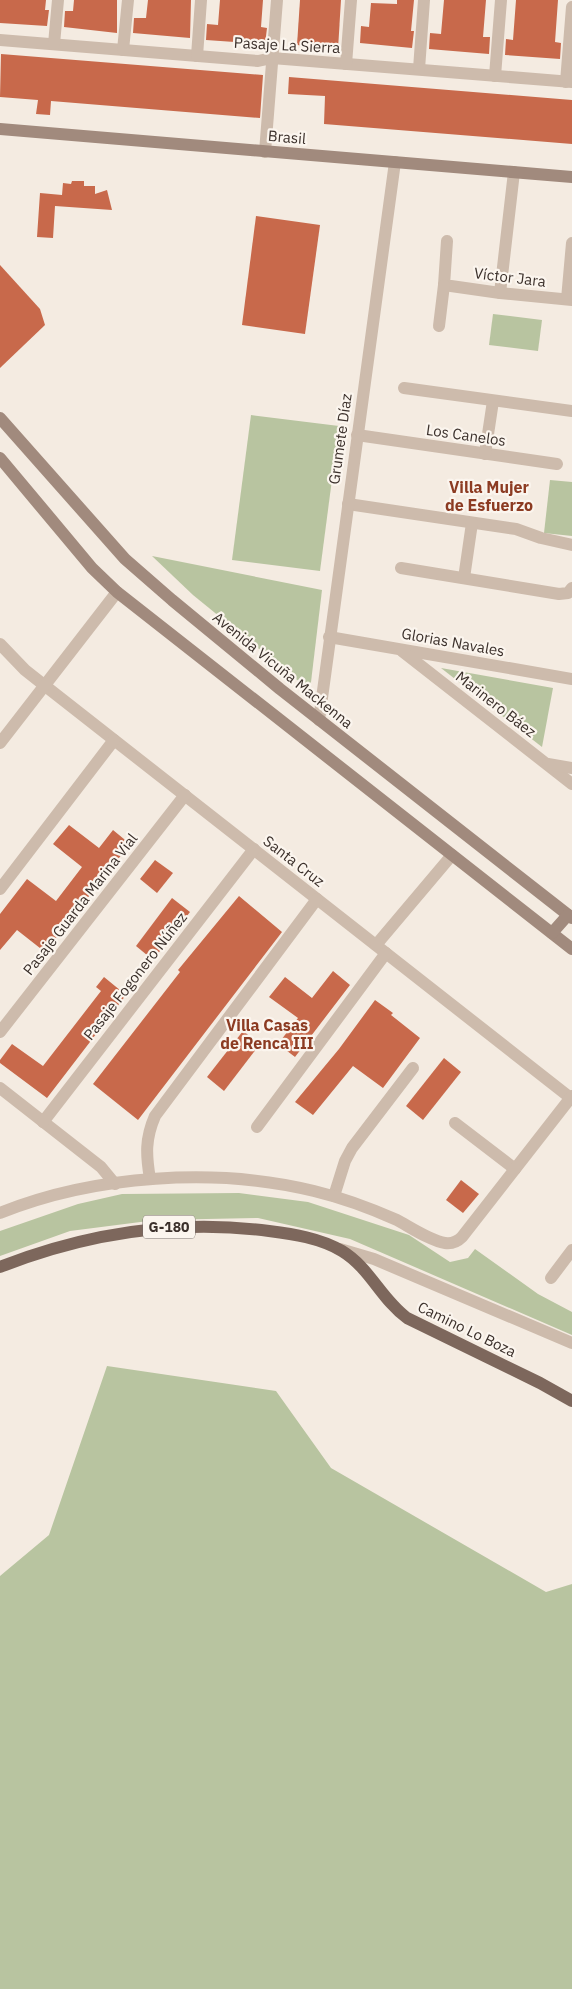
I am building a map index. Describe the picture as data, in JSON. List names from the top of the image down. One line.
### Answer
{"streets":{"main road":["G-180","Camino Lo Boza"],"street":["Pasaje La Sierra","Brasil","Víctor Jara","Los Canelos","Grumete Díaz","Glorias Navales","Avenida Vicuña Mackenna","Marinero Báez","Santa Cruz","Pasaje Guarda Marina Vial","Pasaje Fogonero Núñez"]},"crossings":[["Brasil","Grumete Díaz"],["Los Canelos","Grumete Díaz"],["Grumete Díaz","Glorias Navales"],["Grumete Díaz","Avenida Vicuña Mackenna"],["Glorias Navales","Marinero Báez"],["Santa Cruz","Pasaje Guarda Marina Vial"],["Santa Cruz","Pasaje Fogonero Núñez"]],"districts":["Villa Mujer de Esfuerzo","Villa Casas de Renca III"]}
